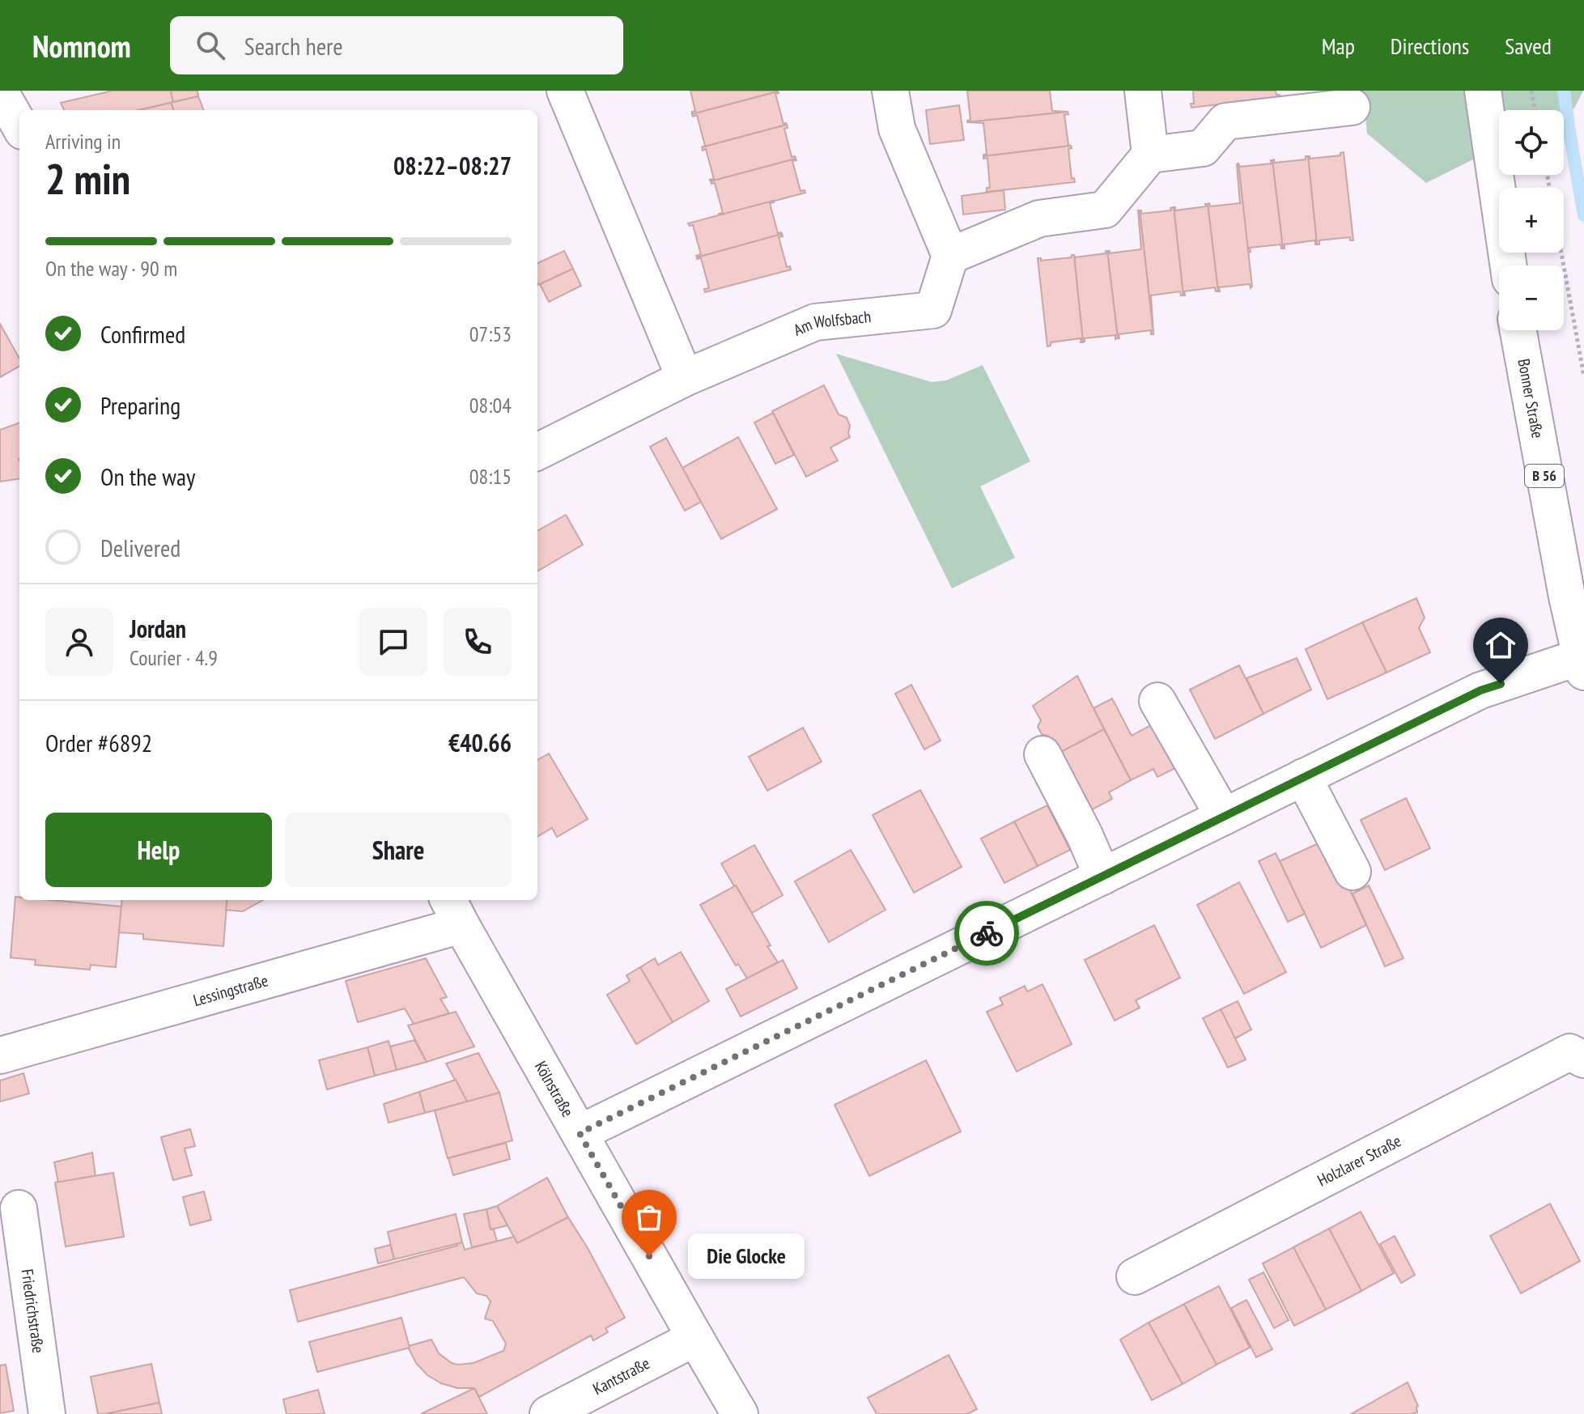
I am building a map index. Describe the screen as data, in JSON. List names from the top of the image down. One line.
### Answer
{"streets":{"street":["Am Wolfsbach","Bonner Straße","B 56","Lessingstraße","Kölnstraße","Holzlarer Straße","Friedrichstraße","Kantstraße"]},"crossings":[["Lessingstraße","Kölnstraße"],["Kölnstraße","Kantstraße"]],"places":["Die Glocke"],"page":{"header":"Nomnom","search":"Search here","nav":["Map","Directions","Saved"],"map_buttons":["+","−"],"heading":["2 min","Arriving in","08:22–08:27"],"panel":["Jordan","Courier · 4.9","Order #6892","€40.66"],"bar":"On the way · 90 m","list":[["Confirmed","07:53"],["Preparing","08:04"],["On the way","08:15"],"Delivered"],"buttons":["Help","Share"],"bubble":"Die Glocke"}}
